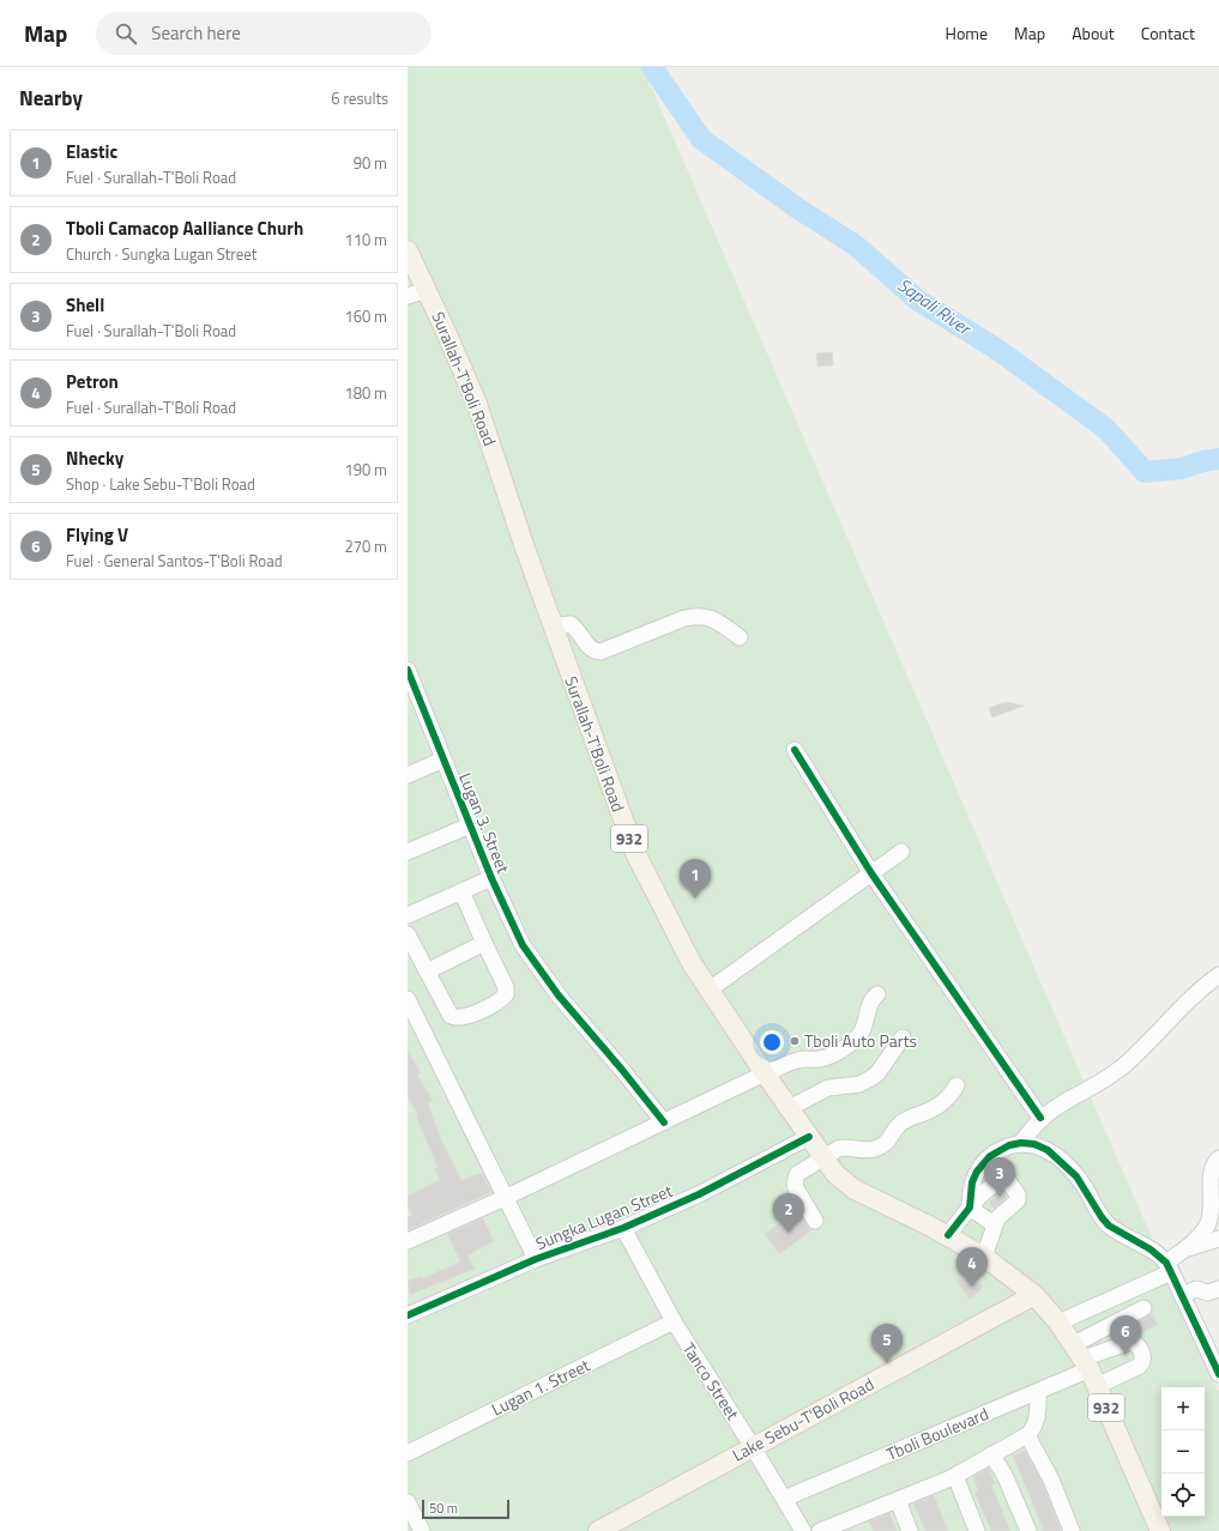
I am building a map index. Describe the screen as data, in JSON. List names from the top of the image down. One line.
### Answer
{"streets":{"main road":["Surallah-T'Boli Road","932","Lake Sebu-T'Boli Road"],"street":["Lugan 3. Street","Sungka Lugan Street","Tanco Street","Lugan 1. Street","Tboli Boulevard"]},"crossings":[["Surallah-T'Boli Road","932"],["Surallah-T'Boli Road","Sungka Lugan Street"],["Surallah-T'Boli Road","Lake Sebu-T'Boli Road"],["932","Lake Sebu-T'Boli Road"],["932","Tboli Boulevard"],["Sungka Lugan Street","Tanco Street"],["Tanco Street","Lugan 1. Street"],["Tanco Street","Lake Sebu-T'Boli Road"],["Tanco Street","Tboli Boulevard"]],"water":["Sapali River"],"places":["Tboli Auto Parts"],"scale_bar":"50 m","page":{"header":"Map","search":"Search here","nav":["Home","Map","About","Contact"],"heading":["Nearby","6 results"],"list":[{"mark":"1","name":"Elastic","note":"Fuel · Surallah-T'Boli Road","value":"90 m"},{"mark":"2","name":"Tboli Camacop Aalliance Churh","note":"Church · Sungka Lugan Street","value":"110 m"},{"mark":"3","name":"Shell","note":"Fuel · Surallah-T'Boli Road","value":"160 m"},{"mark":"4","name":"Petron","note":"Fuel · Surallah-T'Boli Road","value":"180 m"},{"mark":"5","name":"Nhecky","note":"Shop · Lake Sebu-T'Boli Road","value":"190 m"},{"mark":"6","name":"Flying V","note":"Fuel · General Santos-T'Boli Road","value":"270 m"}],"pins":["1","3","2","4","6","5"],"map_buttons":["+","−"],"scale":"50 m"}}
